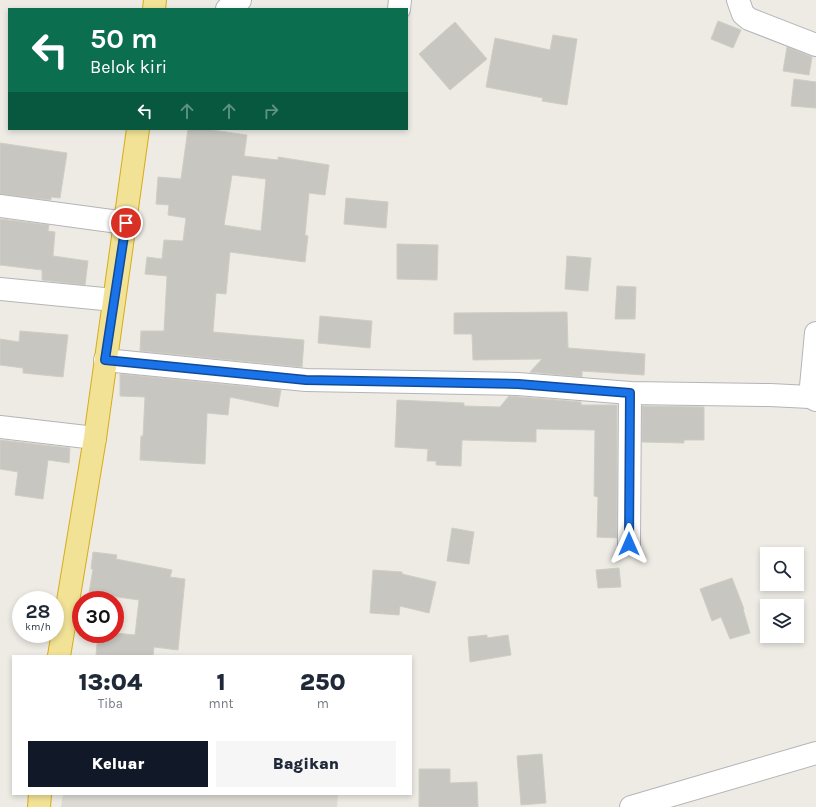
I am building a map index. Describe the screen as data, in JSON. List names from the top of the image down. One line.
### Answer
{"page":{"turn":["50 m","Belok kiri"],"speed":"28 km/h","limit":"30","eta":["13:04","Tiba","1","mnt","250","m"],"buttons":["Keluar","Bagikan"]}}
